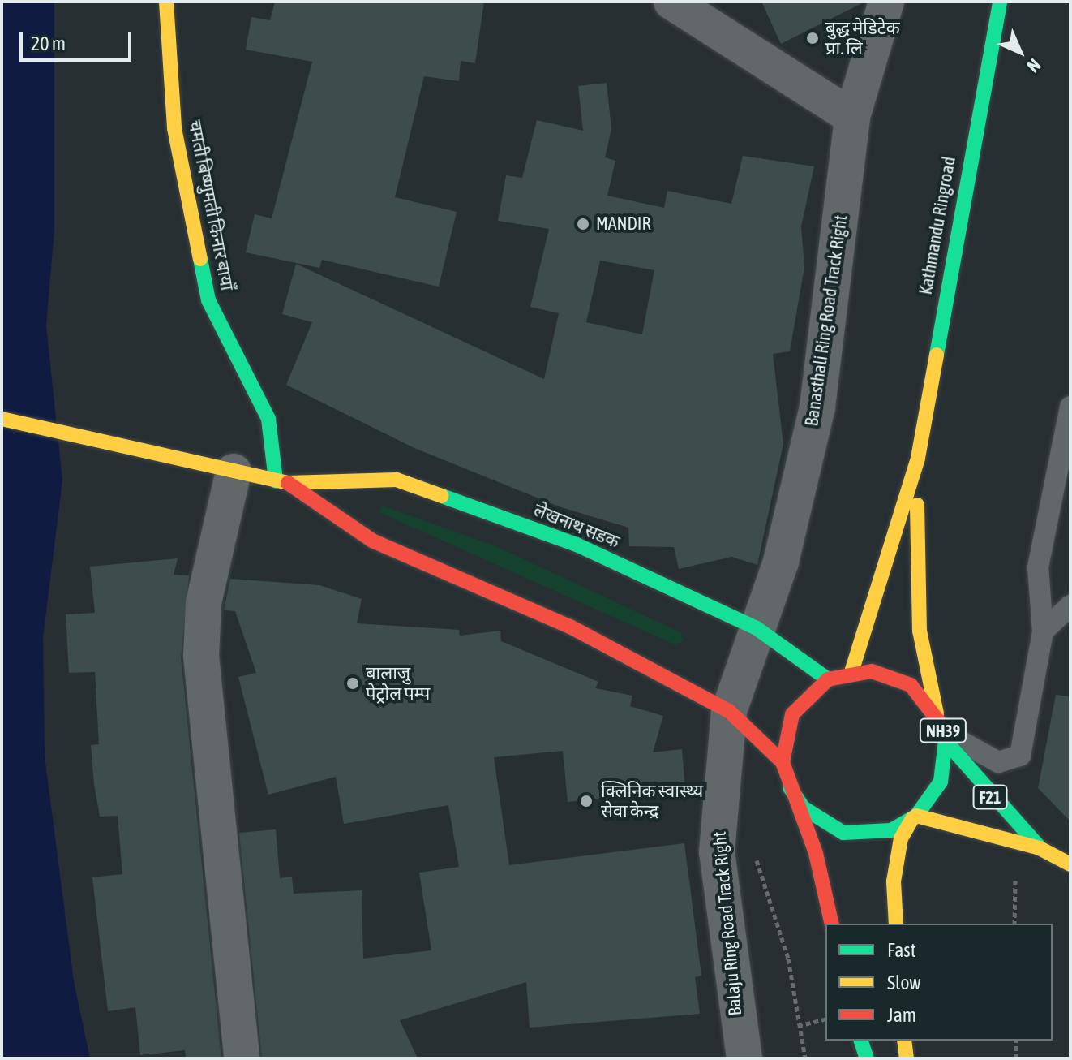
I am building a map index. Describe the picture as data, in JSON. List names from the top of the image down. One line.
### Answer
{"streets":{"main road":["चमती बिष्णुमती किनार बायाँ","Kathmandu Ringroad","लेखनाथ सडक","NH39","F21"],"street":["Banasthali Ring Road Track Right","Balaju Ring Road Track Right"]},"crossings":[["चमती बिष्णुमती किनार बायाँ","लेखनाथ सडक"],["Kathmandu Ringroad","लेखनाथ सडक"],["Kathmandu Ringroad","NH39"],["Kathmandu Ringroad","F21"],["Banasthali Ring Road Track Right","लेखनाथ सडक"],["Banasthali Ring Road Track Right","Balaju Ring Road Track Right"],["लेखनाथ सडक","NH39"],["लेखनाथ सडक","F21"],["लेखनाथ सडक","Balaju Ring Road Track Right"],["NH39","F21"]],"places":["बुद्ध मेडिटेक प्रा. लि","MANDIR","बालाजु पेट्रोल पम्प","क्लिनिक स्वास्थ्य सेवा केन्द्र"],"legend":["Fast","Slow","Jam"],"scale_bar":"20 m","north":"bottom right"}
